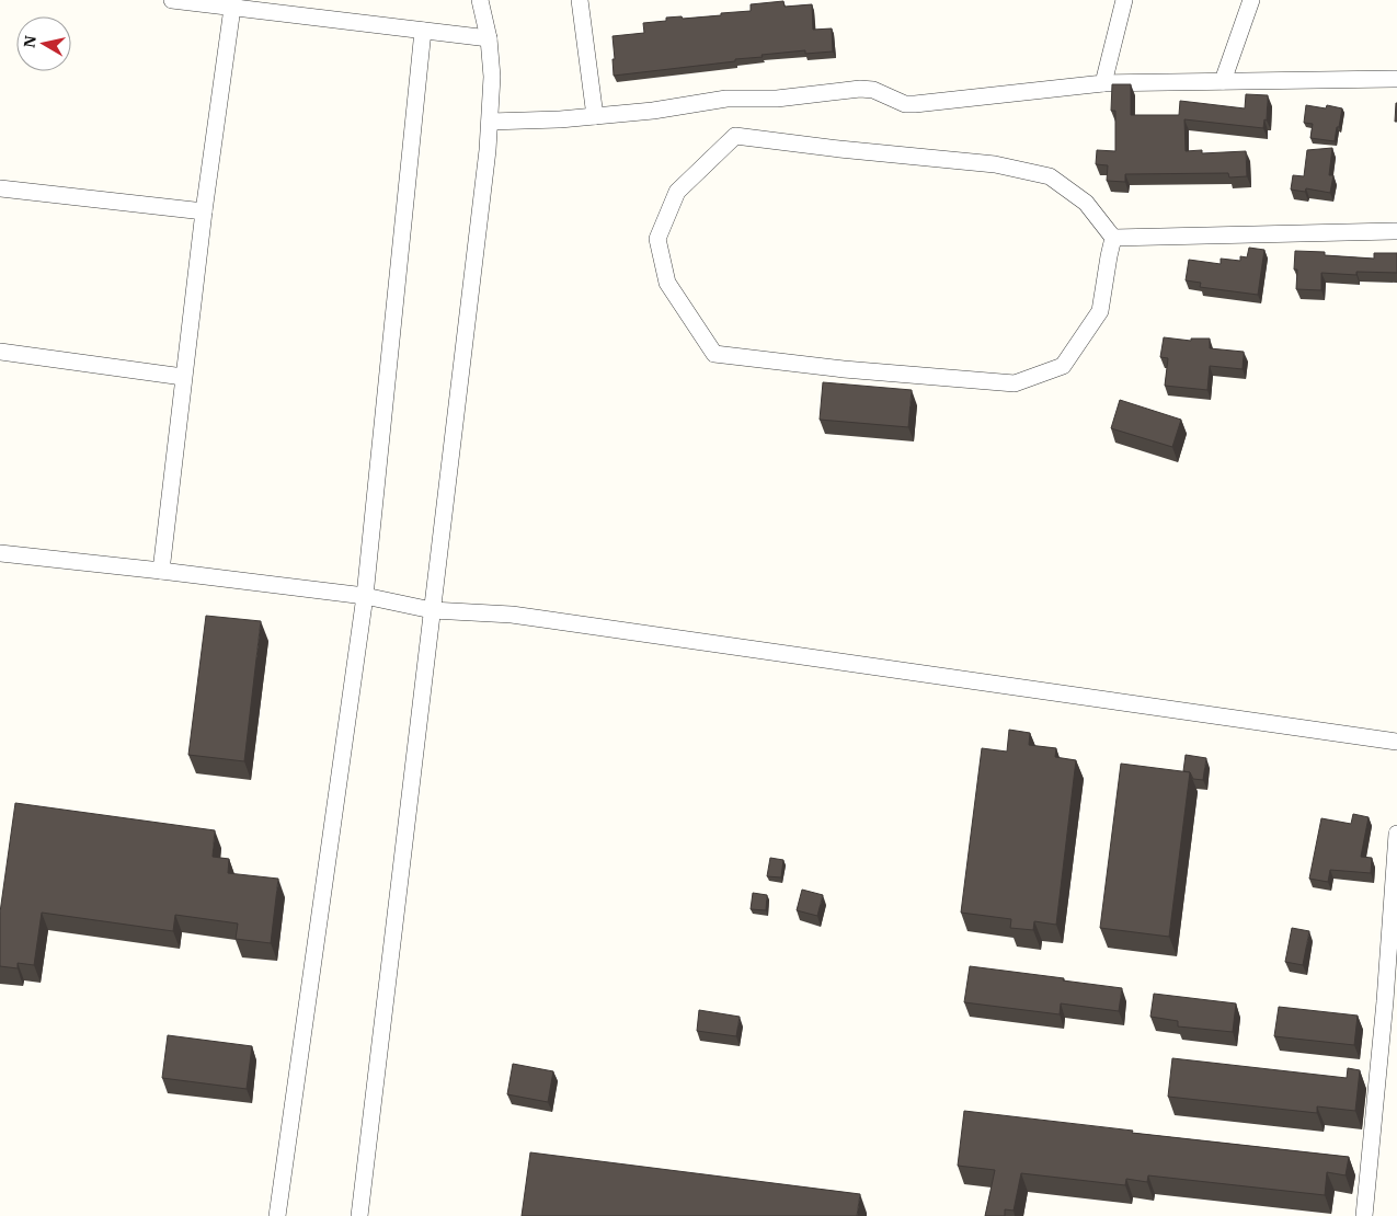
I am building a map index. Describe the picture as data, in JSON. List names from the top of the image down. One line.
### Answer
{"north":"left"}
